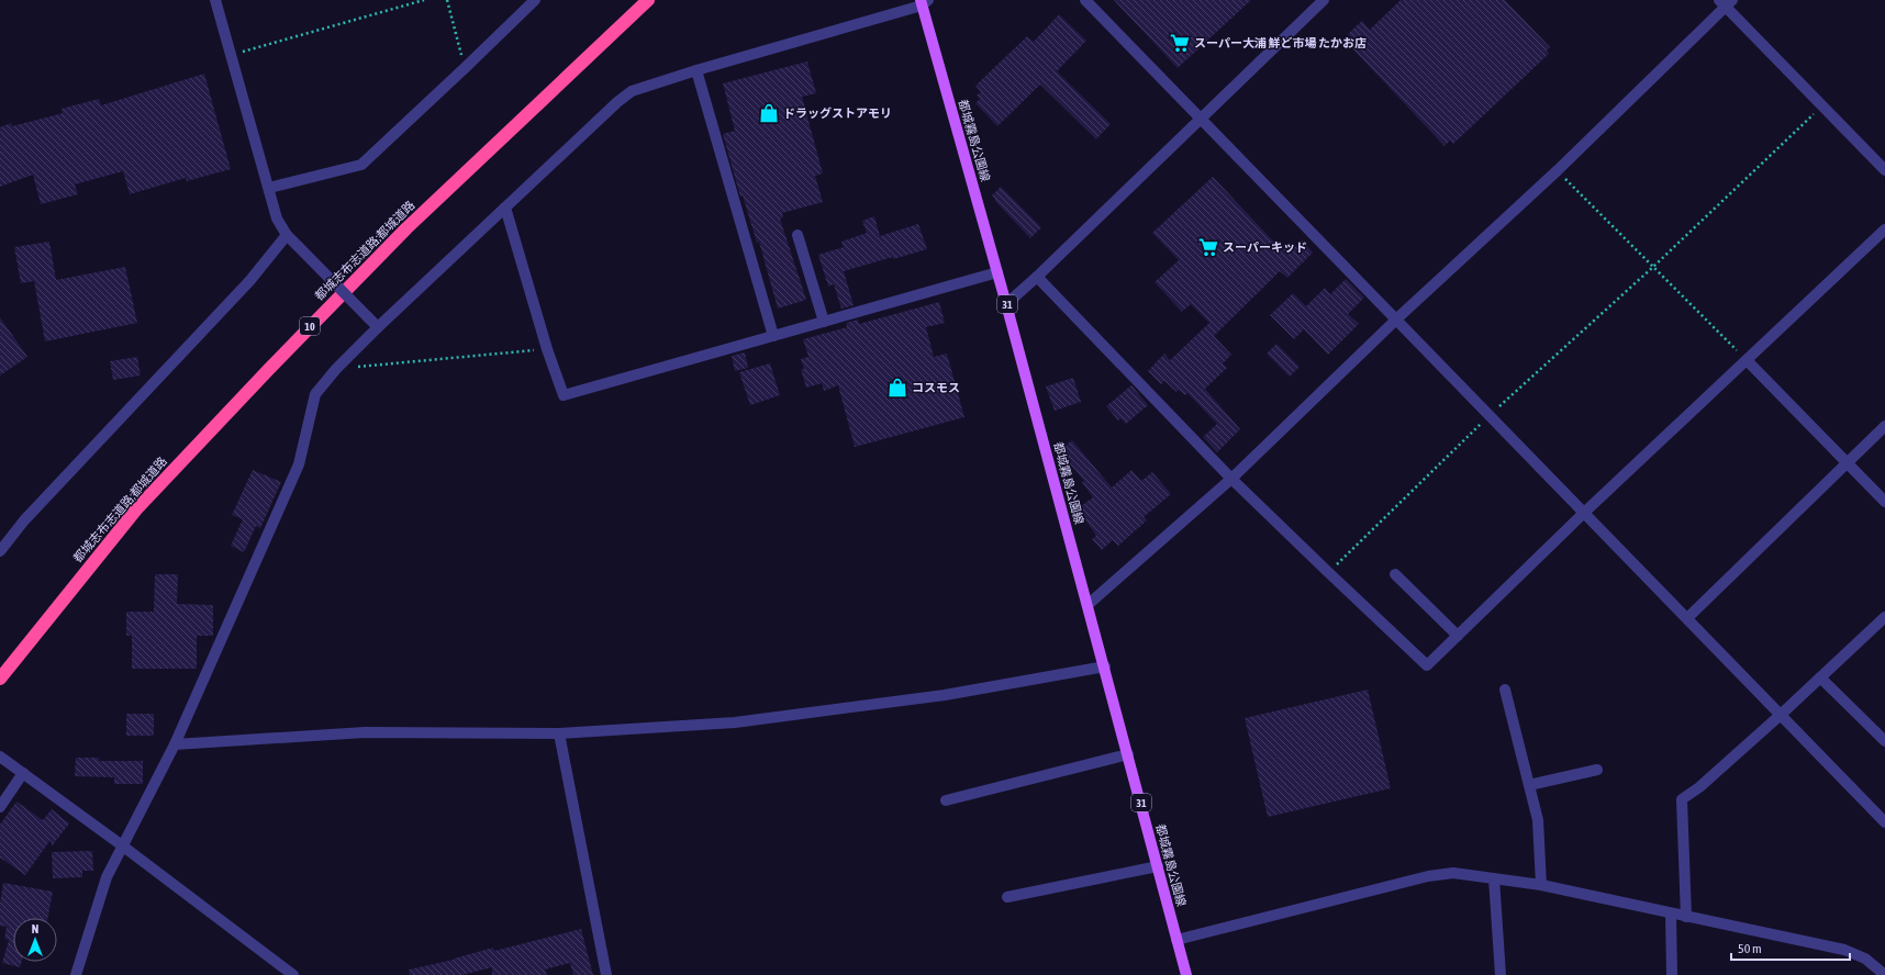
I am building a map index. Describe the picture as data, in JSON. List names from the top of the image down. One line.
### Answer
{"streets":{"highway":["都城志布志道路;都城道路","10"],"main road":["都城霧島公園線","31"]},"places":{"supermarket":["スーパー大浦 鮮ど市場 たかお店","スーパーキッド"],"shop":["ドラッグストアモリ","コスモス"]},"scale_bar":"50 m","north":"top"}
